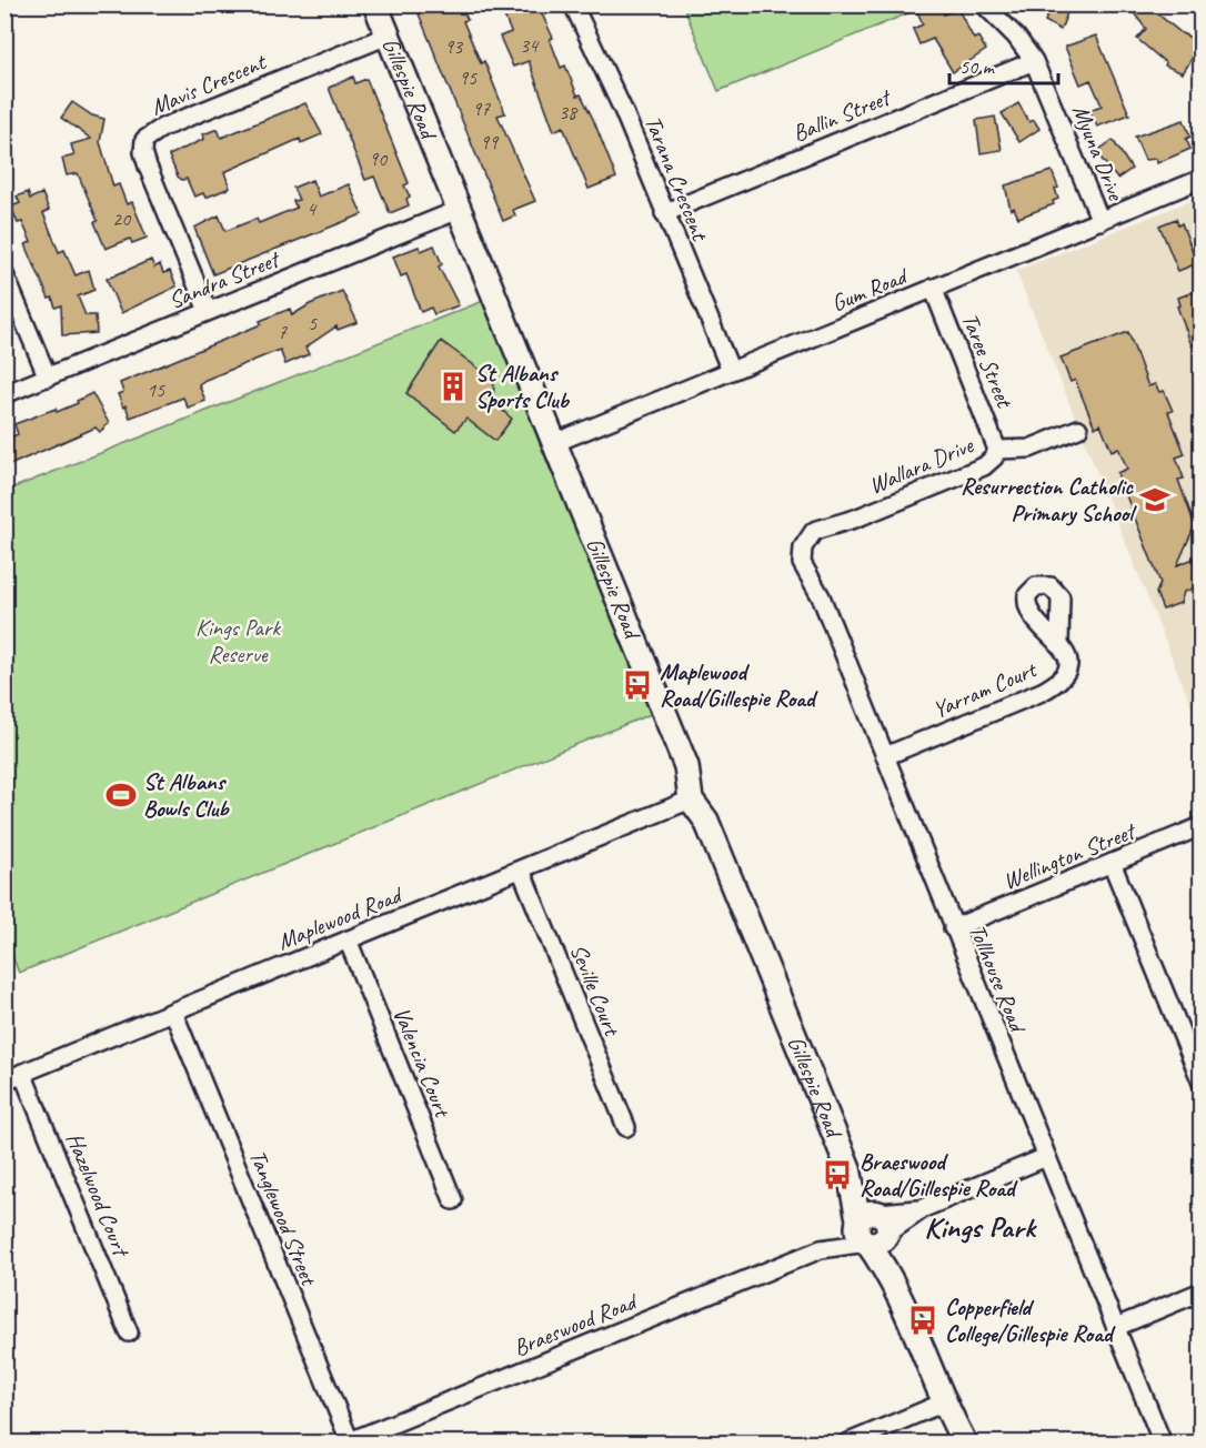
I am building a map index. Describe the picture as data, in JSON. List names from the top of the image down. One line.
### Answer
{"streets":{"street":["Mavis Crescent","Gillespie Road","Ballin Street","Myuna Drive","Tarana Crescent","Sandra Street","Gum Road","Taree Street","Wallara Drive","Yarram Court","Wellington Street","Maplewood Road","Tollhouse Road","Seville Court","Valencia Court","Hazelwood Court","Tanglewood Street","Braeswood Road"]},"crossings":[["Mavis Crescent","Gillespie Road"],["Mavis Crescent","Sandra Street"],["Gillespie Road","Sandra Street"],["Gillespie Road","Gum Road"],["Gillespie Road","Maplewood Road"],["Gillespie Road","Braeswood Road"],["Ballin Street","Myuna Drive"],["Ballin Street","Tarana Crescent"],["Myuna Drive","Gum Road"],["Tarana Crescent","Gum Road"],["Gum Road","Taree Street"],["Taree Street","Wallara Drive"],["Wallara Drive","Tollhouse Road"],["Yarram Court","Tollhouse Road"],["Wellington Street","Tollhouse Road"],["Maplewood Road","Seville Court"],["Maplewood Road","Valencia Court"],["Maplewood Road","Hazelwood Court"],["Maplewood Road","Tanglewood Street"],["Tanglewood Street","Braeswood Road"]],"districts":["Kings Park"],"parks":["Kings Park Reserve"],"places":{"building":["St Albans Sports Club"],"school or university":["Resurrection Catholic Primary School"],"bus stop":["Maplewood Road/Gillespie Road","Braeswood Road/Gillespie Road","Copperfield College/Gillespie Road"],"sports":["St Albans Bowls Club"]},"house_numbers":["34","93","95","97","38","99","90","4","20","5","7","15"],"scale_bar":"50 m"}
